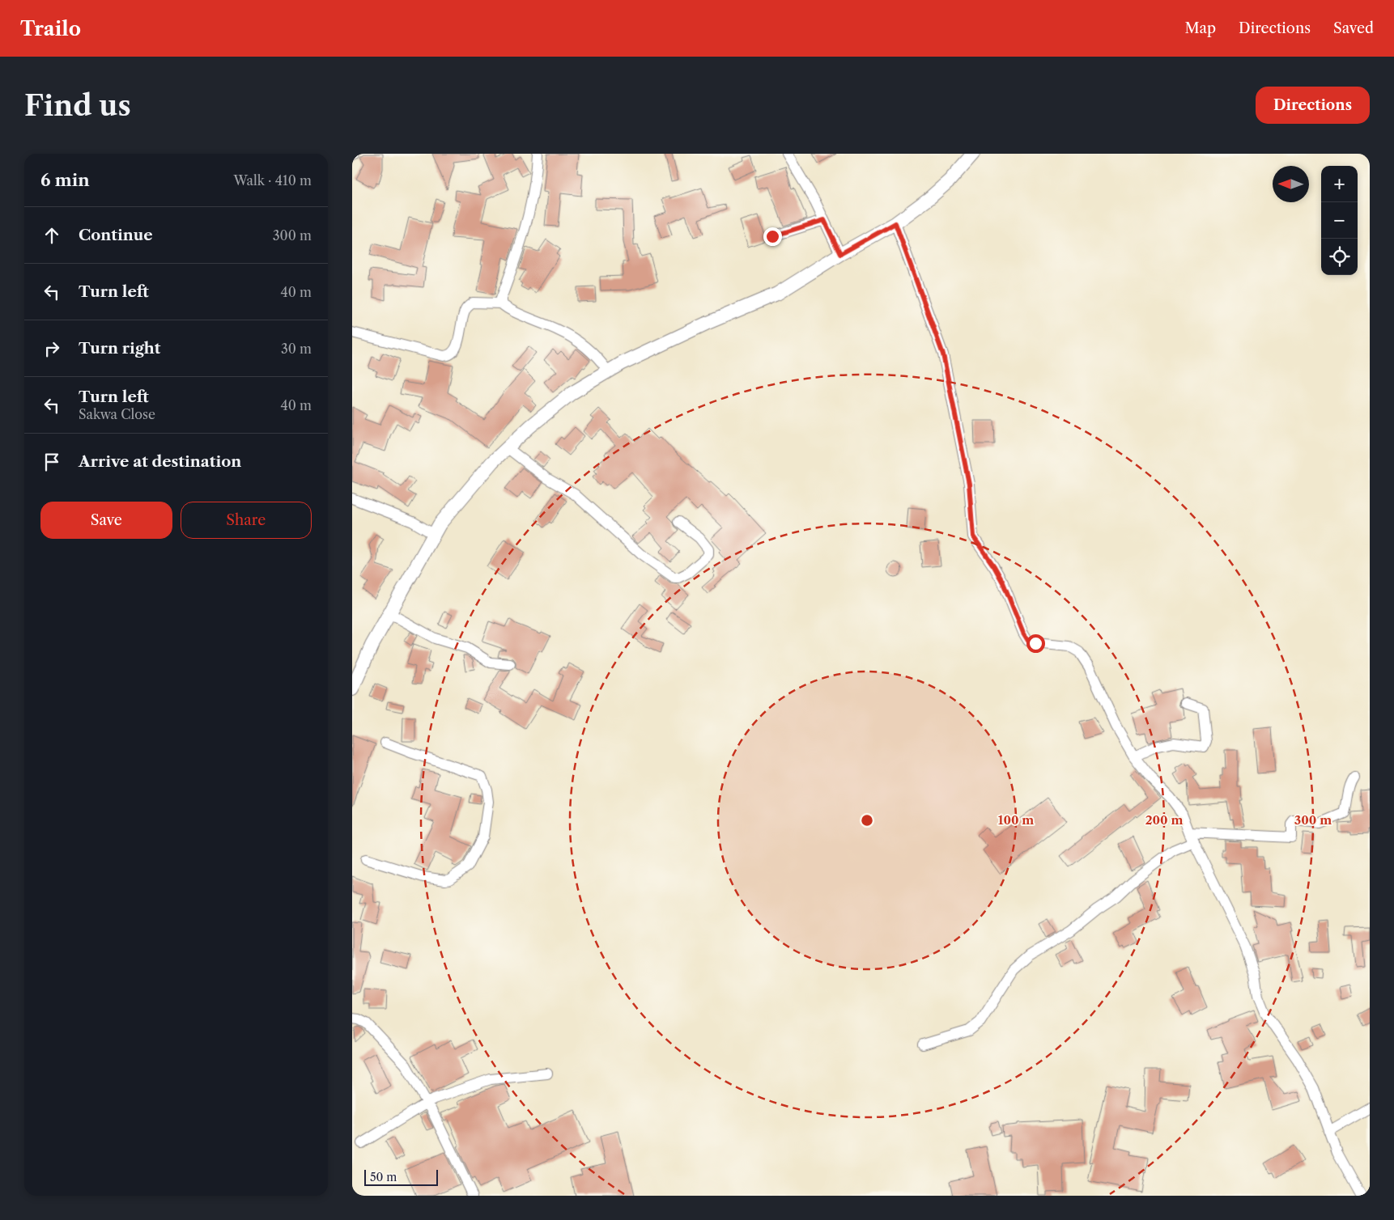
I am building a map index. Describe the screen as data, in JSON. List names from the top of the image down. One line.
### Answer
{"scale_bar":"50 m","north":"left","page":{"header":"Trailo","nav":["Map","Directions","Saved"],"buttons":["Directions",["Save","Share"]],"title":"Find us","heading":["6 min","Walk · 410 m"],"map_buttons":["+","−"],"list":[["Continue","300 m"],["Turn left","40 m"],["Turn right","30 m"],["Turn left","Sakwa Close","40 m"],"Arrive at destination"],"scale":"50 m"},"rings":["100 m","200 m","300 m"]}
